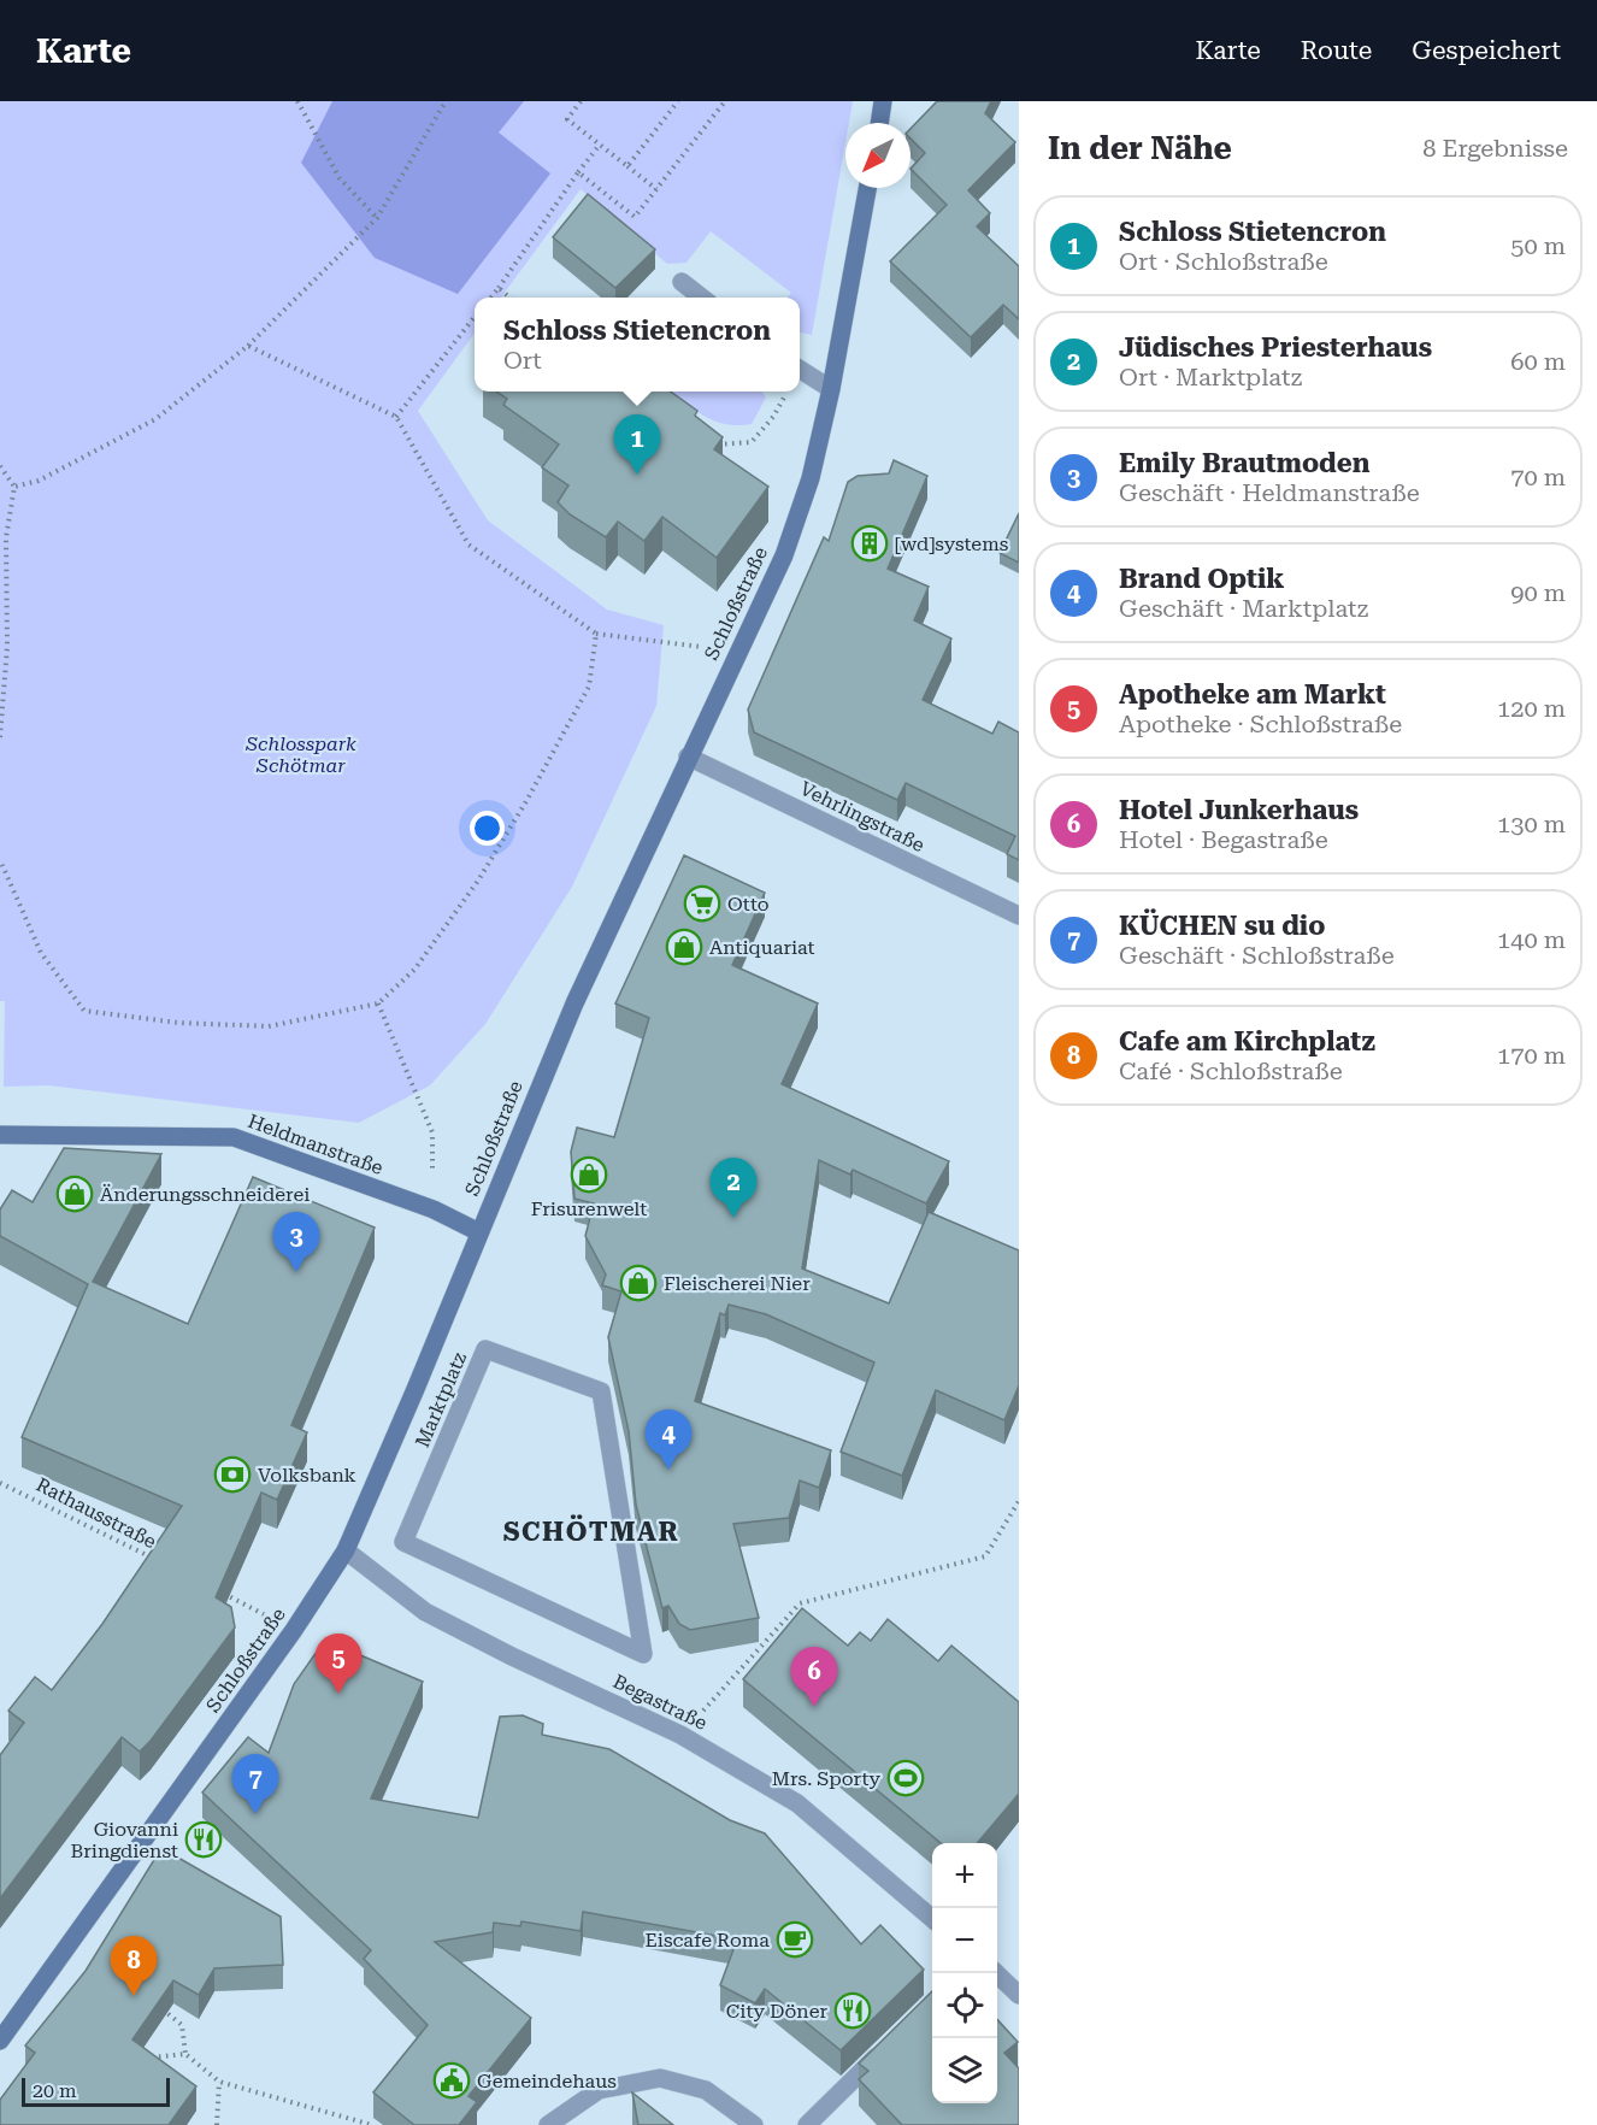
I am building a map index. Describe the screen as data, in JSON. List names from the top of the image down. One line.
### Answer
{"streets":{"street":["Schloßstraße","Vehrlingstraße","Heldmanstraße","Marktplatz","Begastraße"],"path":["Rathausstraße"]},"crossings":[["Schloßstraße","Vehrlingstraße"],["Schloßstraße","Heldmanstraße"],["Schloßstraße","Begastraße"]],"districts":["SCHÖTMAR"],"parks":["Schlosspark Schötmar"],"places":{"building":["[wd]systems"],"supermarket":["Otto"],"shop":["Antiquariat","Frisurenwelt","Änderungsschneiderei","Fleischerei Nier"],"bank":["Volksbank"],"sports":["Mrs. Sporty"],"restaurant":["Giovanni Bringdienst","City Döner"],"cafe":["Eiscafe Roma"],"public building":["Gemeindehaus"]},"scale_bar":"20 m","north":"bottom left","page":{"header":"Karte","nav":["Karte","Route","Gespeichert"],"heading":["In der Nähe","8 Ergebnisse"],"list":[{"mark":"1","name":"Schloss Stietencron","note":"Ort · Schloßstraße","value":"50 m"},{"mark":"2","name":"Jüdisches Priesterhaus","note":"Ort · Marktplatz","value":"60 m"},{"mark":"3","name":"Emily Brautmoden","note":"Geschäft · Heldmanstraße","value":"70 m"},{"mark":"4","name":"Brand Optik","note":"Geschäft · Marktplatz","value":"90 m"},{"mark":"5","name":"Apotheke am Markt","note":"Apotheke · Schloßstraße","value":"120 m"},{"mark":"6","name":"Hotel Junkerhaus","note":"Hotel · Begastraße","value":"130 m"},{"mark":"7","name":"KÜCHEN su dio","note":"Geschäft · Schloßstraße","value":"140 m"},{"mark":"8","name":"Cafe am Kirchplatz","note":"Café · Schloßstraße","value":"170 m"}],"popup":["Schloss Stietencron","Ort"],"pins":["1","2","3","4","5","6","7","8"],"map_buttons":["+","−"],"scale":"20 m"}}
